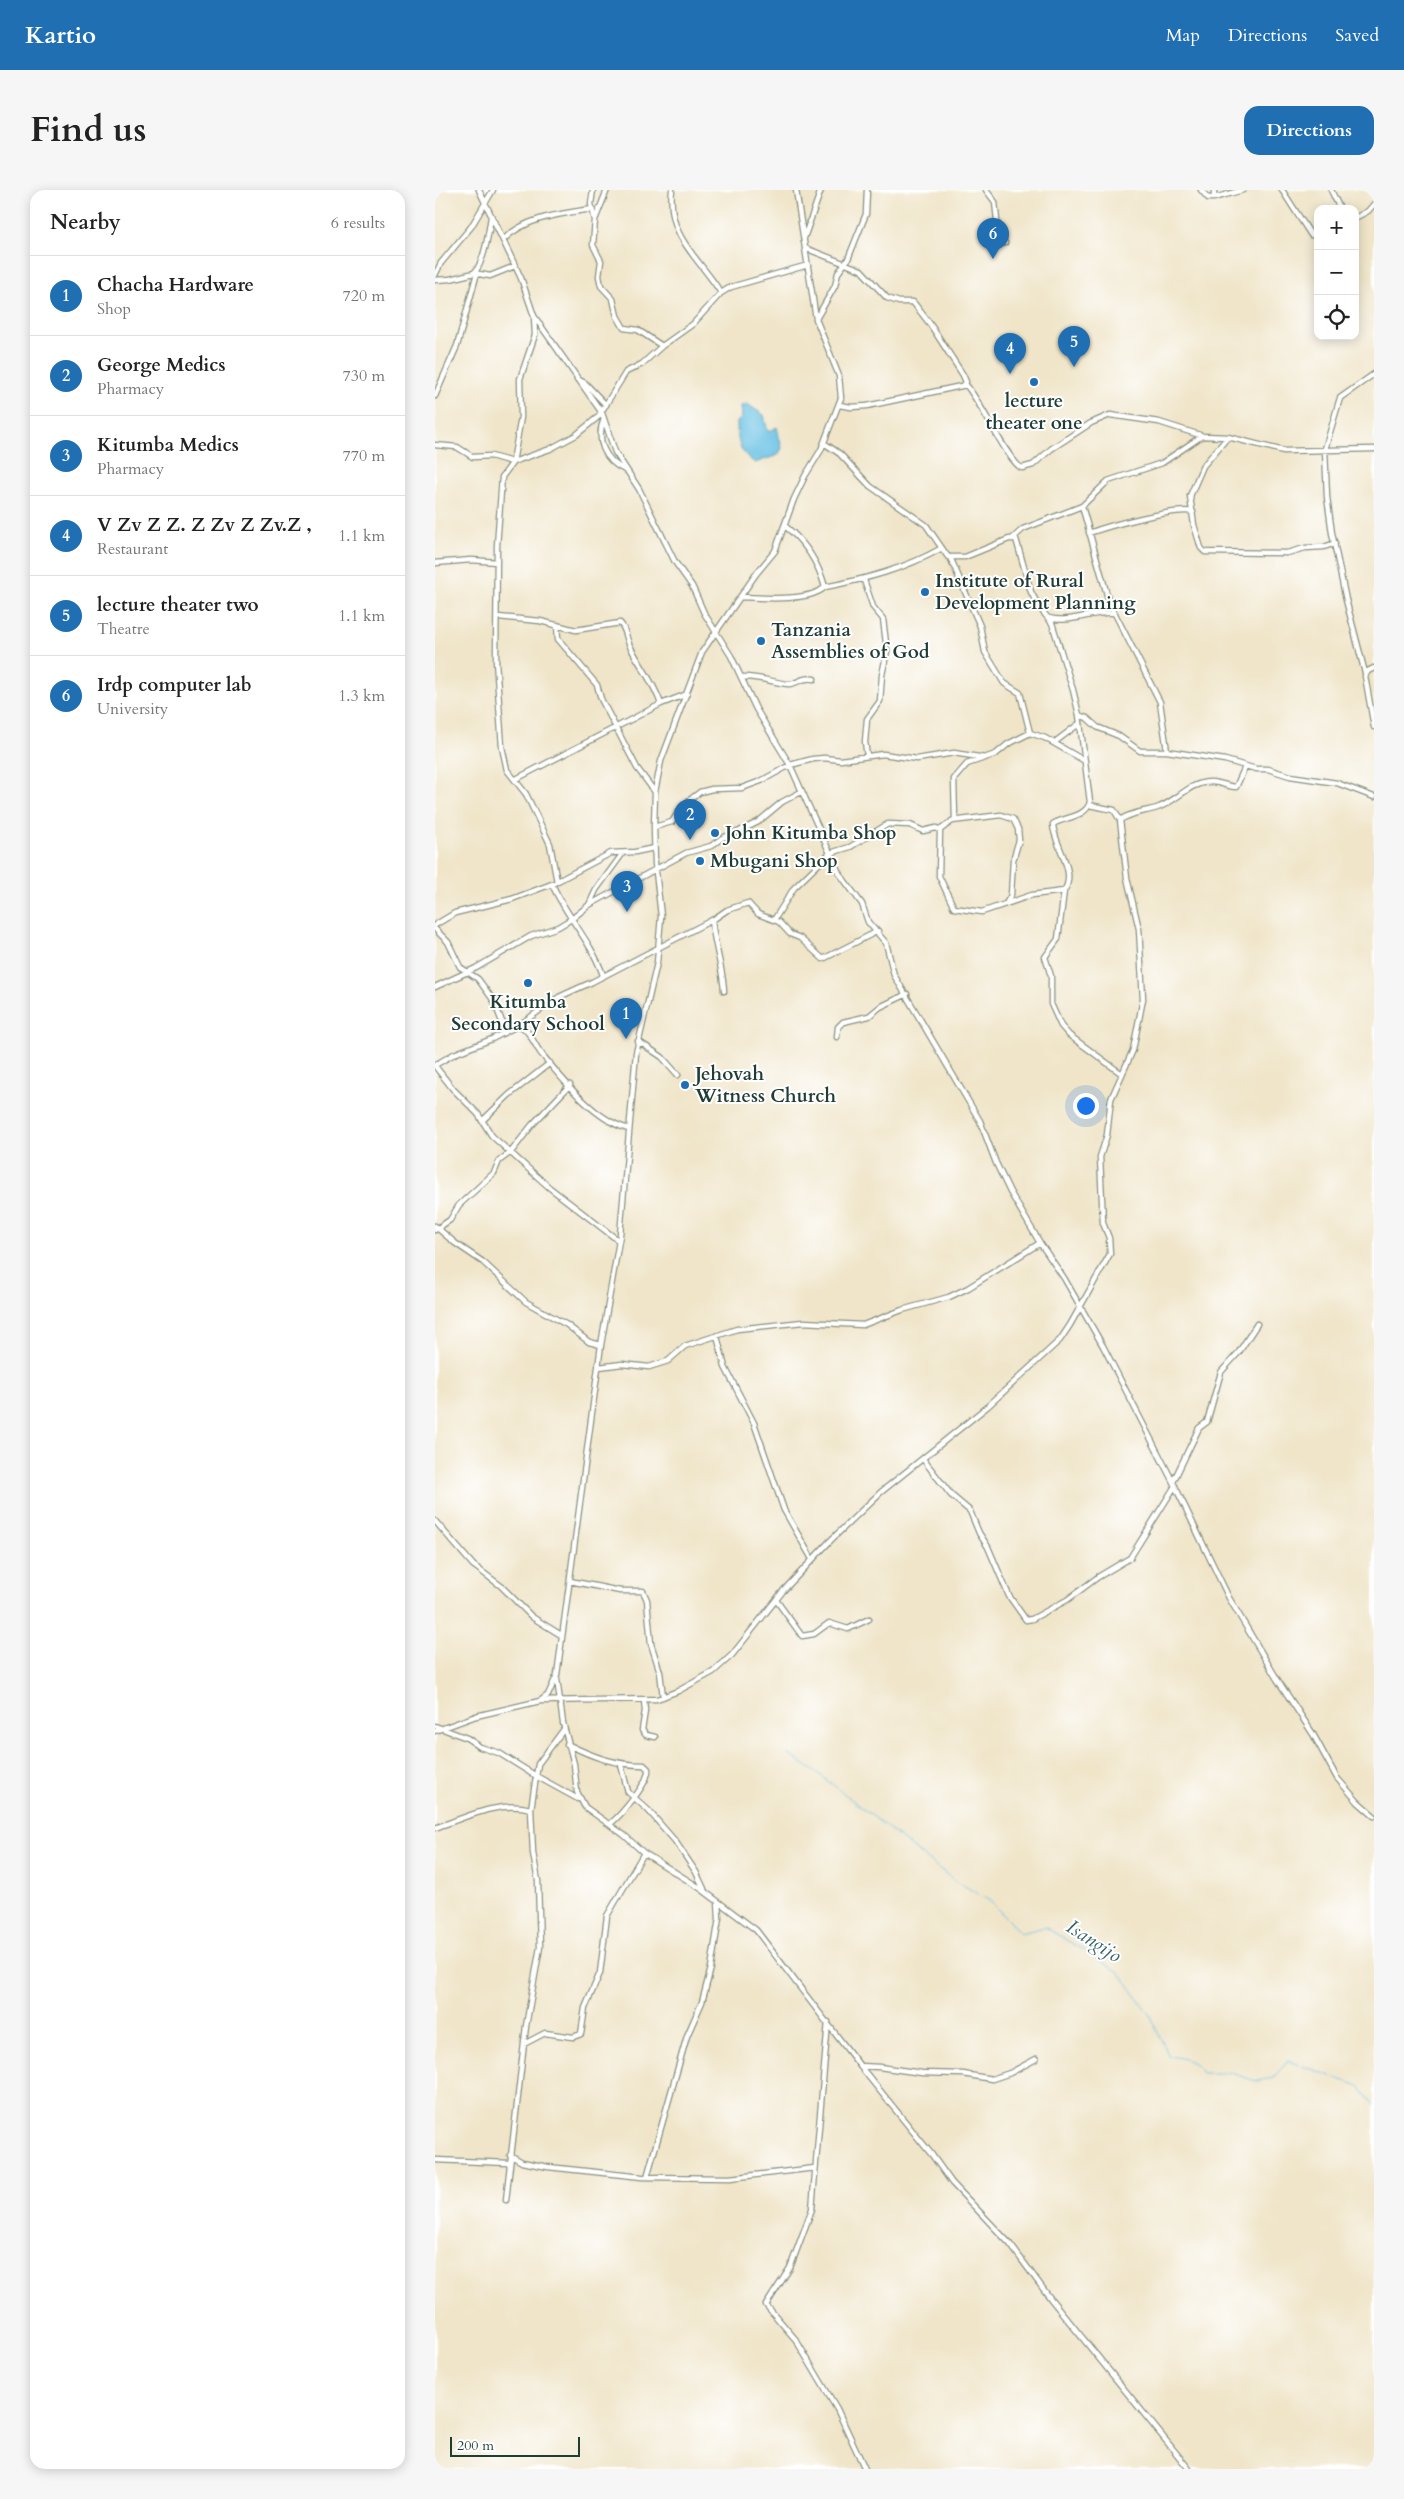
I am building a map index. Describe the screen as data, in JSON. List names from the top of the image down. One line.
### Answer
{"water":["Isangijo"],"places":["lecture theater one","Institute of Rural Development Planning","Tanzania Assemblies of God","John Kitumba Shop","Mbugani Shop","Kitumba Secondary School","Jehovah Witness Church"],"scale_bar":"200 m","page":{"header":"Kartio","nav":["Map","Directions","Saved"],"title":"Find us","buttons":"Directions","heading":["Nearby","6 results"],"map_buttons":["+","−"],"pins":["6","5","4","2","3","1"],"list":[{"mark":"1","name":"Chacha Hardware","note":"Shop","value":"720 m"},{"mark":"2","name":"George Medics","note":"Pharmacy","value":"730 m"},{"mark":"3","name":"Kitumba Medics","note":"Pharmacy","value":"770 m"},{"mark":"4","name":"V Zv Z Z. Z Zv Z Zv.Z ,","note":"Restaurant","value":"1.1 km"},{"mark":"5","name":"lecture theater two","note":"Theatre","value":"1.1 km"},{"mark":"6","name":"Irdp computer lab","note":"University","value":"1.3 km"}],"scale":"200 m"}}
